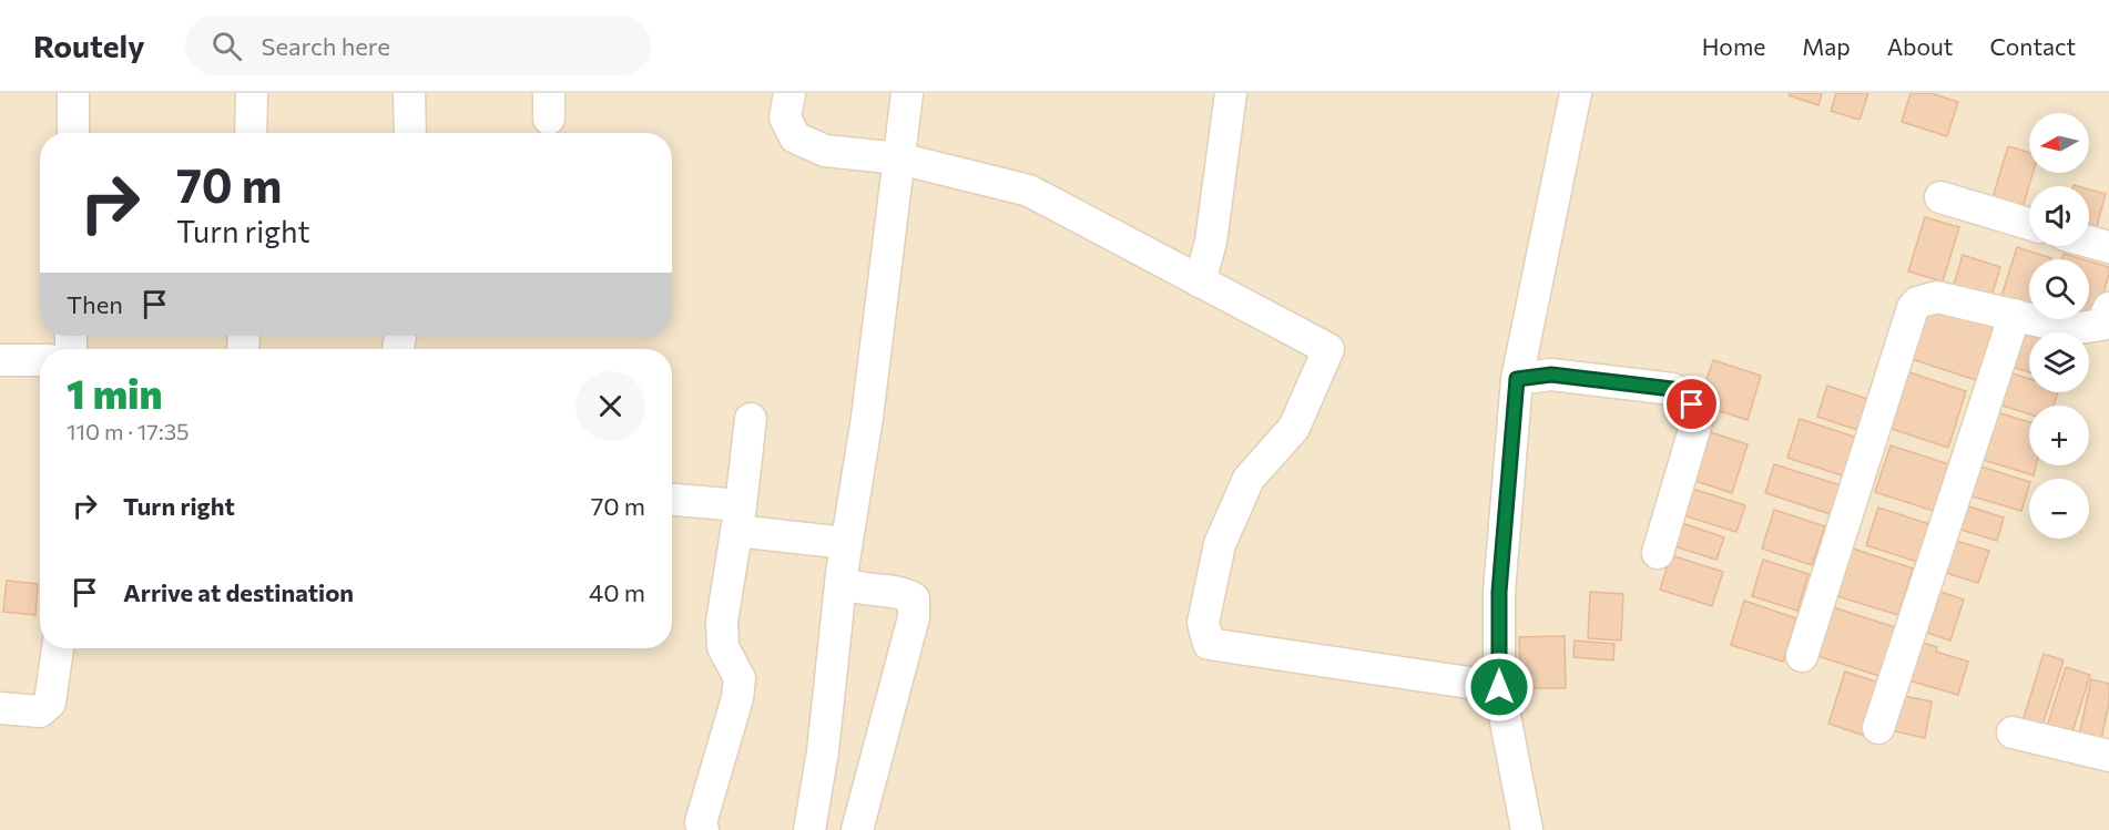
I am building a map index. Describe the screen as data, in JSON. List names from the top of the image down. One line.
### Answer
{"north":"left","page":{"header":"Routely","search":"Search here","nav":["Home","Map","About","Contact"],"map_buttons":["+","−"],"turn":["70 m","Turn right"],"then":"Then","heading":["1 min","110 m · 17:35"],"list":[{"name":"Turn right","value":"70 m"},{"name":"Arrive at destination","value":"40 m"}]}}
